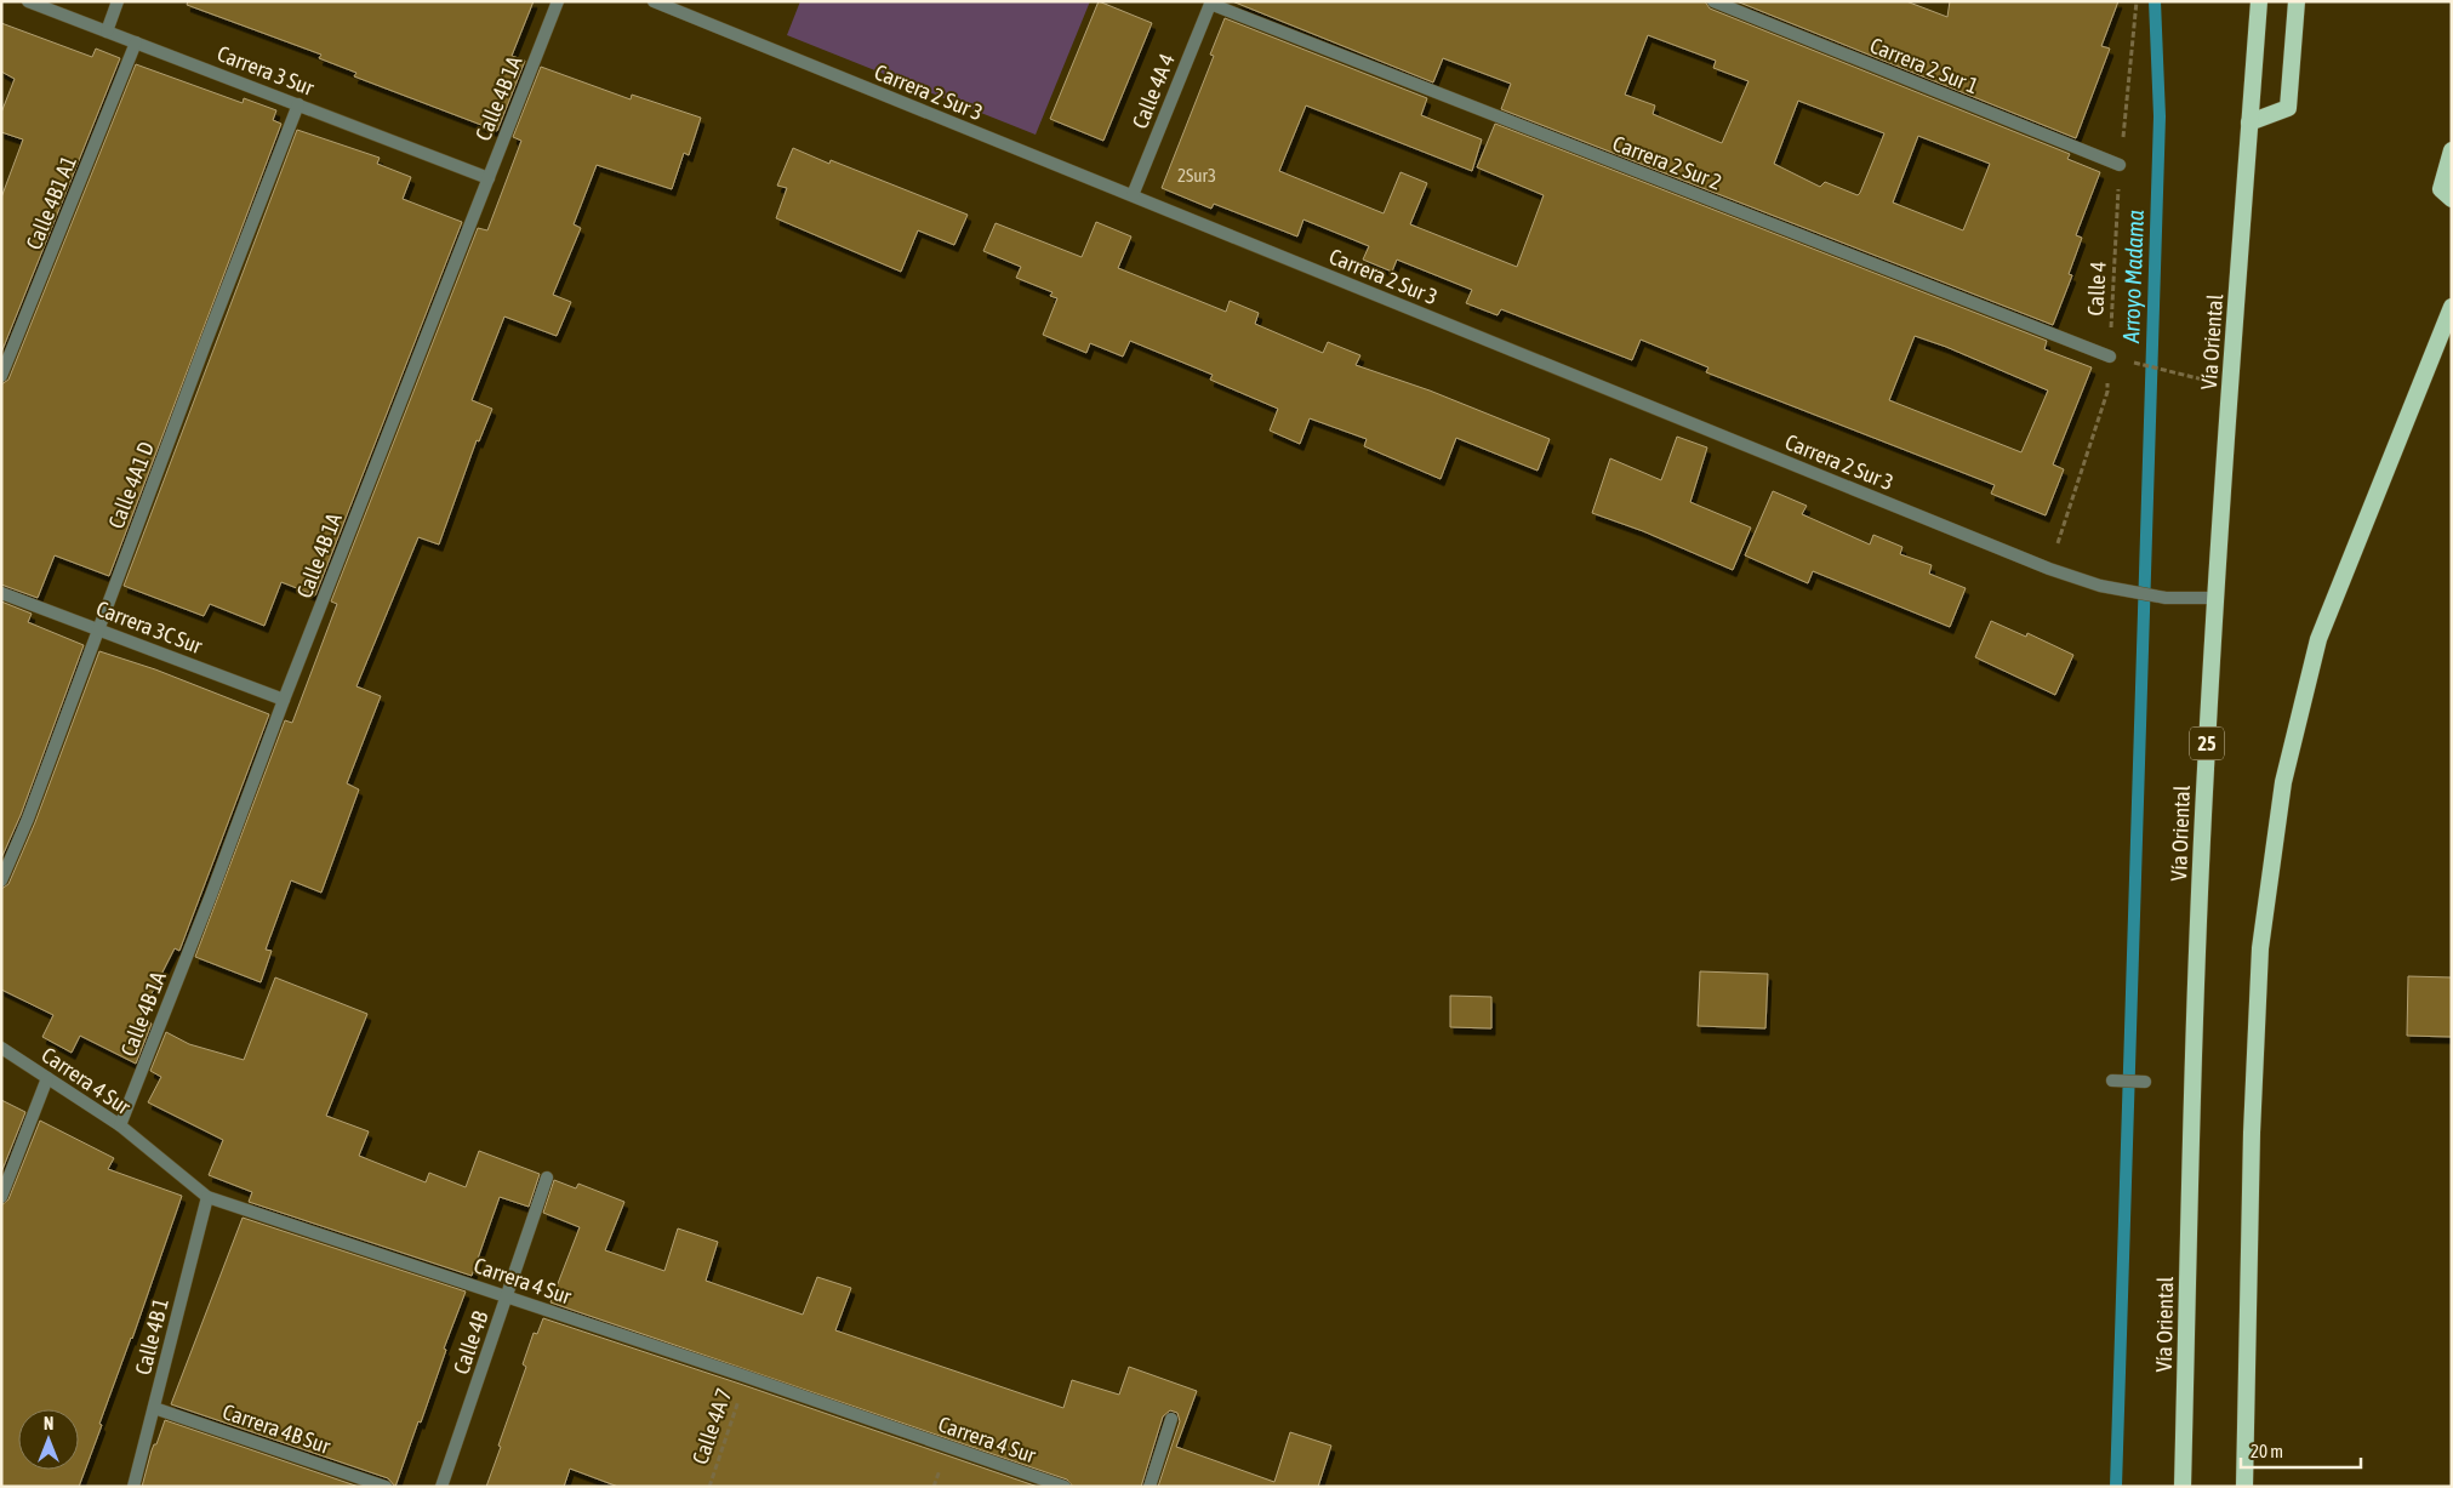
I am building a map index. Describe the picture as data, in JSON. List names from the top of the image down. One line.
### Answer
{"streets":{"highway":["Vía Oriental","25"],"street":["Carrera 2 Sur 1","Carrera 3 Sur","Calle 4A 4","Carrera 2 Sur 3","Calle 4B 1A","Carrera 2 Sur 2","Calle 4B1 A1","Calle 4A1 D","Carrera 3C Sur","Carrera 4 Sur","Calle 4B 1","Calle 4B","Carrera 4B Sur"],"path":["Calle 4","Calle 4A 7"]},"crossings":[["Carrera 2 Sur 1","Calle 4"],["Carrera 3 Sur","Calle 4B 1A"],["Carrera 3 Sur","Calle 4B1 A1"],["Carrera 3 Sur","Calle 4A1 D"],["Calle 4A 4","Carrera 2 Sur 3"],["Calle 4A 4","Carrera 2 Sur 2"],["Carrera 2 Sur 3","Calle 4"],["Carrera 2 Sur 3","Vía Oriental"],["Calle 4B 1A","Carrera 3C Sur"],["Calle 4B 1A","Carrera 4 Sur"],["Carrera 2 Sur 2","Calle 4"],["Calle 4A1 D","Carrera 3C Sur"],["Carrera 4 Sur","Calle 4B 1"],["Carrera 4 Sur","Calle 4B"],["Carrera 4 Sur","Calle 4A 7"],["Calle 4B 1","Carrera 4B Sur"]],"water":["Arroyo Madama"],"house_numbers":["2Sur3"],"scale_bar":"20 m","north":"top"}
